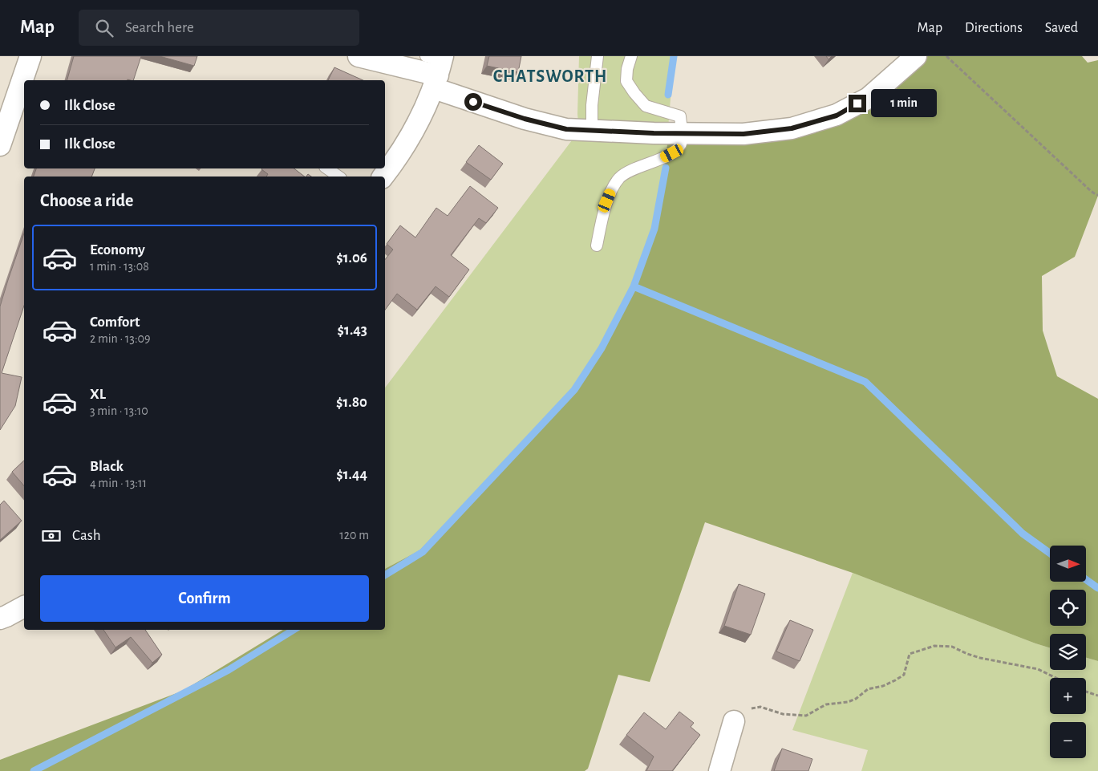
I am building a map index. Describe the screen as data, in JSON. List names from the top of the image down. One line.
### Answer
{"districts":["CHATSWORTH"],"north":"right","page":{"header":"Map","search":"Search here","nav":["Map","Directions","Saved"],"banner":["Ilk Close","Ilk Close"],"bubble":"1 min","heading":"Choose a ride","list":[{"name":"Economy","note":"1 min · 13:08","value":"$1.06"},{"name":"Comfort","note":"2 min · 13:09","value":"$1.43"},{"name":"XL","note":"3 min · 13:10","value":"$1.80"},{"name":"Black","note":"4 min · 13:11","value":"$1.44"}],"pay":["Cash","120 m"],"map_buttons":["+","−"],"buttons":"Confirm"}}
